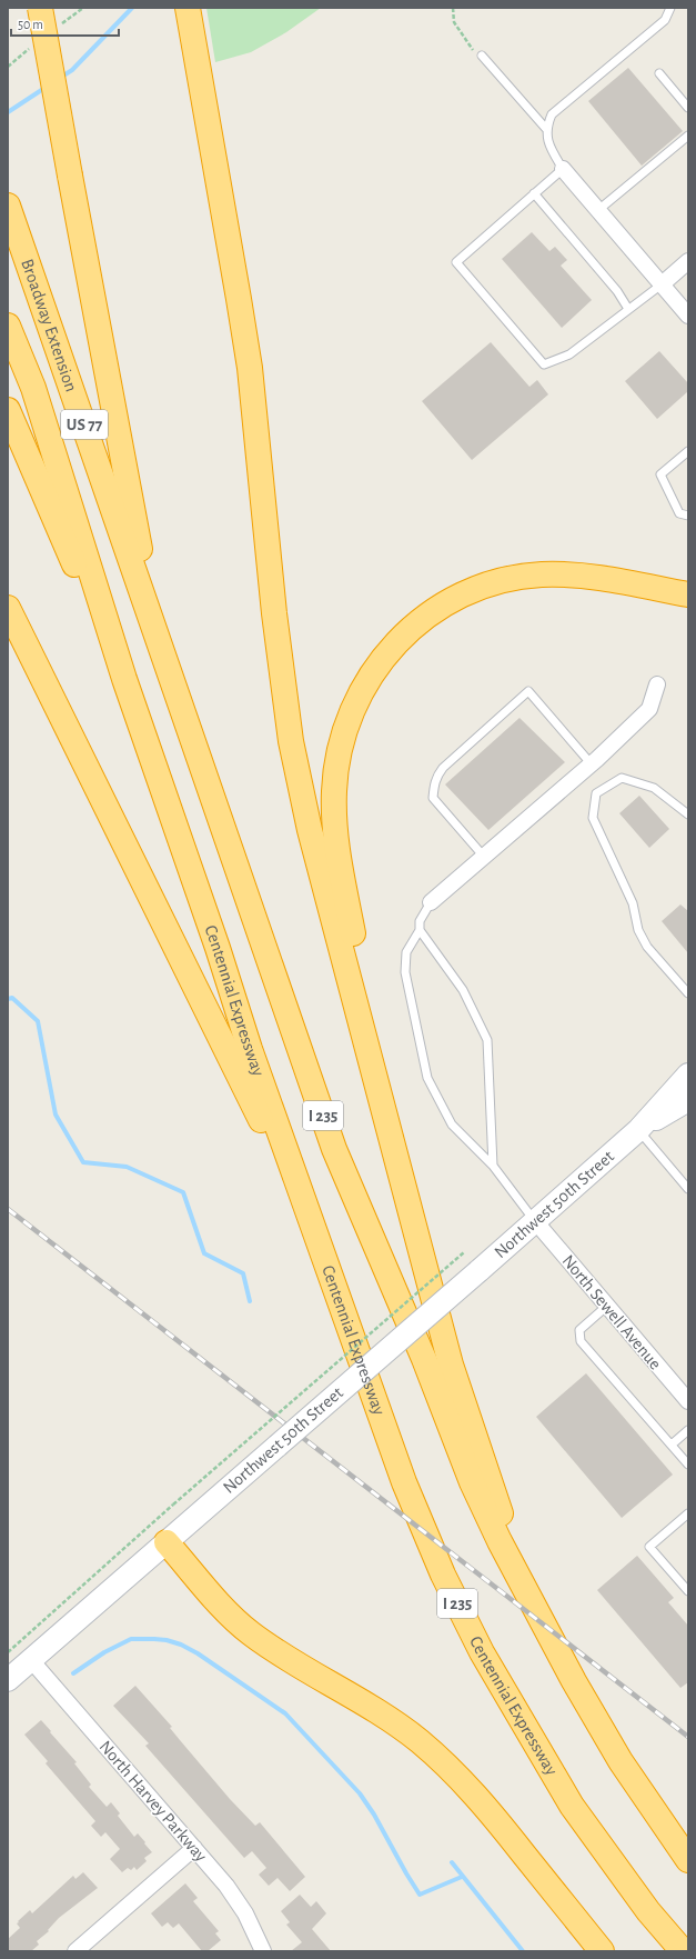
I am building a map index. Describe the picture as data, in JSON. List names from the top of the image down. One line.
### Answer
{"streets":{"highway":["Broadway Extension","US 77","Centennial Expressway","I 235"],"main road":["Northwest 50th Street"],"street":["North Sewell Avenue","North Harvey Parkway"]},"crossings":[["Broadway Extension","Centennial Expressway"],["Broadway Extension","I 235"],["Northwest 50th Street","North Sewell Avenue"],["Northwest 50th Street","North Harvey Parkway"]],"scale_bar":"50 m"}
